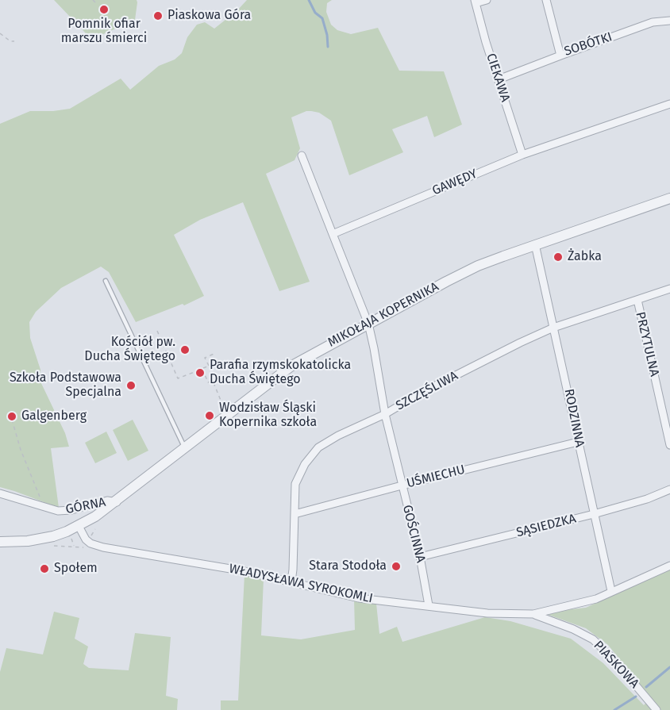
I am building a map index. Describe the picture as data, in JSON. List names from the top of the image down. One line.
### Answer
{"streets":{"street":["SOBÓTKI","CIEKAWA","GAWĘDY","MIKOŁAJA KOPERNIKA","PRZYTULNA","SZCZĘŚLIWA","RODZINNA","UŚMIECHU","GÓRNA","SĄSIEDZKA","GOŚCINNA","WŁADYSŁAWA SYROKOMLI","PIASKOWA"]},"crossings":[["CIEKAWA","GAWĘDY"],["MIKOŁAJA KOPERNIKA","RODZINNA"],["MIKOŁAJA KOPERNIKA","GÓRNA"],["MIKOŁAJA KOPERNIKA","GOŚCINNA"],["PRZYTULNA","SZCZĘŚLIWA"],["SZCZĘŚLIWA","RODZINNA"],["SZCZĘŚLIWA","UŚMIECHU"],["SZCZĘŚLIWA","GOŚCINNA"],["SZCZĘŚLIWA","WŁADYSŁAWA SYROKOMLI"],["RODZINNA","UŚMIECHU"],["RODZINNA","SĄSIEDZKA"],["RODZINNA","WŁADYSŁAWA SYROKOMLI"],["UŚMIECHU","GOŚCINNA"],["SĄSIEDZKA","GOŚCINNA"],["GOŚCINNA","WŁADYSŁAWA SYROKOMLI"],["WŁADYSŁAWA SYROKOMLI","PIASKOWA"]],"places":["Pomnik ofiar marszu śmierci","Piaskowa Góra","Żabka","Kościół pw. Ducha Świętego","Parafia rzymskokatolicka Ducha Świętego","Szkoła Podstawowa Specjalna","Wodzisław Śląski Kopernika szkoła","Galgenberg","Stara Stodoła","Społem"]}
